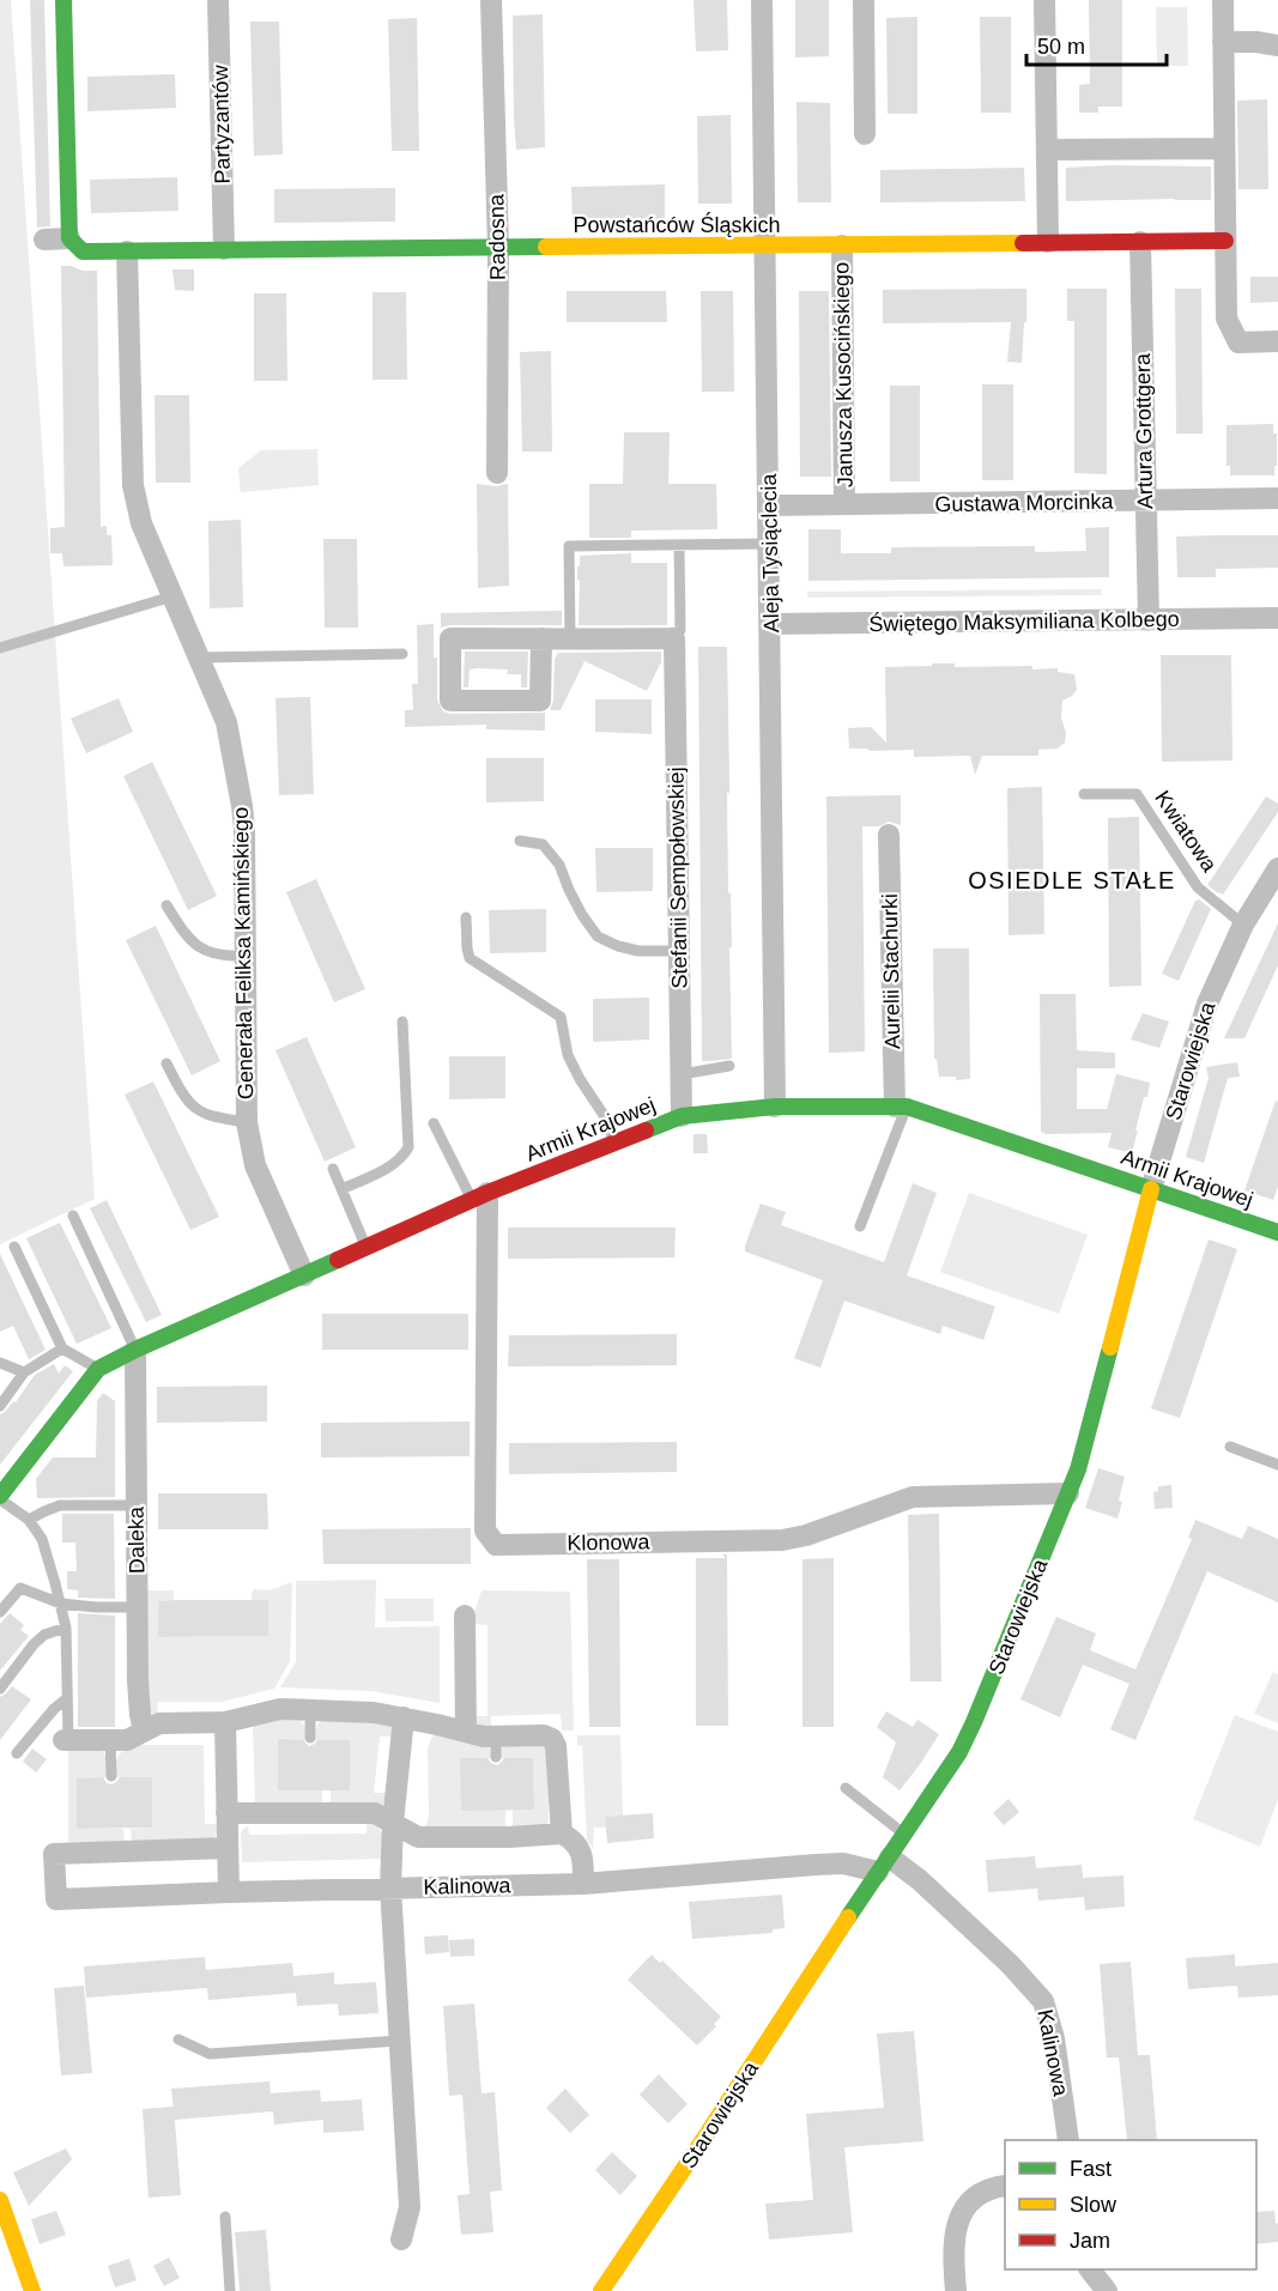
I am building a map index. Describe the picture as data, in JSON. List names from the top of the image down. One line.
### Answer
{"streets":{"street":["Partyzantów","Powstańców Śląskich","Radosna","Janusza Kusocińskiego","Artura Grottgera","Gustawa Morcinka","Aleja Tysiąclecia","Świętego Maksymiliana Kolbego","Stefanii Sempołowskiej","Generała Feliksa Kamińskiego","Aurelii Stachurki","Starowiejska","Armii Krajowej","Daleka","Klonowa","Kalinowa"],"lane":["Kwiatowa"]},"crossings":[["Partyzantów","Powstańców Śląskich"],["Powstańców Śląskich","Radosna"],["Powstańców Śląskich","Janusza Kusocińskiego"],["Powstańców Śląskich","Artura Grottgera"],["Powstańców Śląskich","Aleja Tysiąclecia"],["Powstańców Śląskich","Generała Feliksa Kamińskiego"],["Janusza Kusocińskiego","Gustawa Morcinka"],["Artura Grottgera","Gustawa Morcinka"],["Artura Grottgera","Świętego Maksymiliana Kolbego"],["Gustawa Morcinka","Aleja Tysiąclecia"],["Aleja Tysiąclecia","Świętego Maksymiliana Kolbego"],["Aleja Tysiąclecia","Armii Krajowej"],["Kwiatowa","Starowiejska"],["Stefanii Sempołowskiej","Armii Krajowej"],["Generała Feliksa Kamińskiego","Armii Krajowej"],["Aurelii Stachurki","Armii Krajowej"],["Starowiejska","Armii Krajowej"],["Starowiejska","Klonowa"],["Starowiejska","Kalinowa"],["Armii Krajowej","Daleka"],["Armii Krajowej","Klonowa"]],"districts":["OSIEDLE STAŁE"],"legend":["Fast","Slow","Jam"],"scale_bar":"50 m"}
